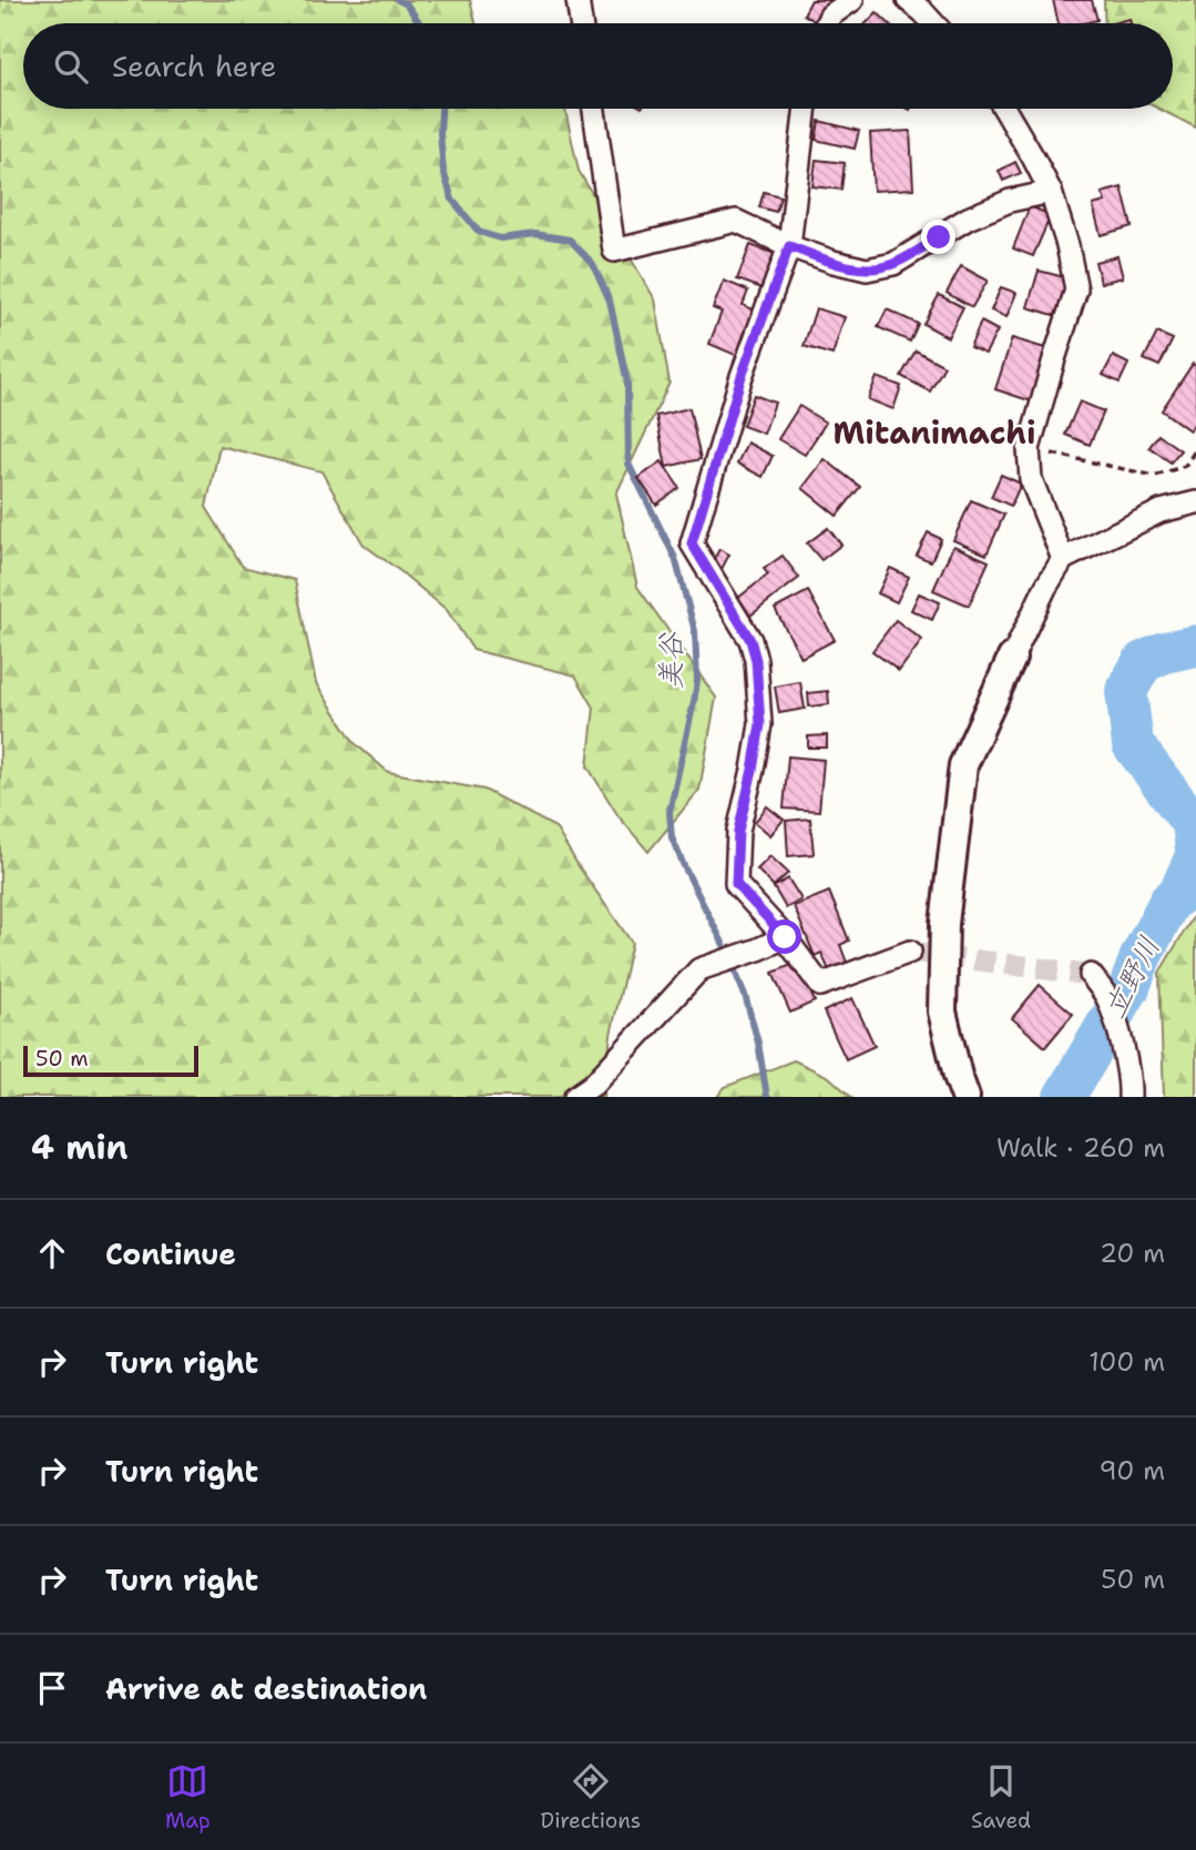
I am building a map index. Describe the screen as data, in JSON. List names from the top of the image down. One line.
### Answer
{"districts":["Mitanimachi"],"water":["美谷","立野川"],"scale_bar":"50 m","page":{"search":"Search here","scale":"50 m","heading":["4 min","Walk · 260 m"],"list":[["Continue","20 m"],["Turn right","100 m"],["Turn right","90 m"],["Turn right","50 m"],"Arrive at destination"],"nav":["Map","Directions","Saved"]}}
